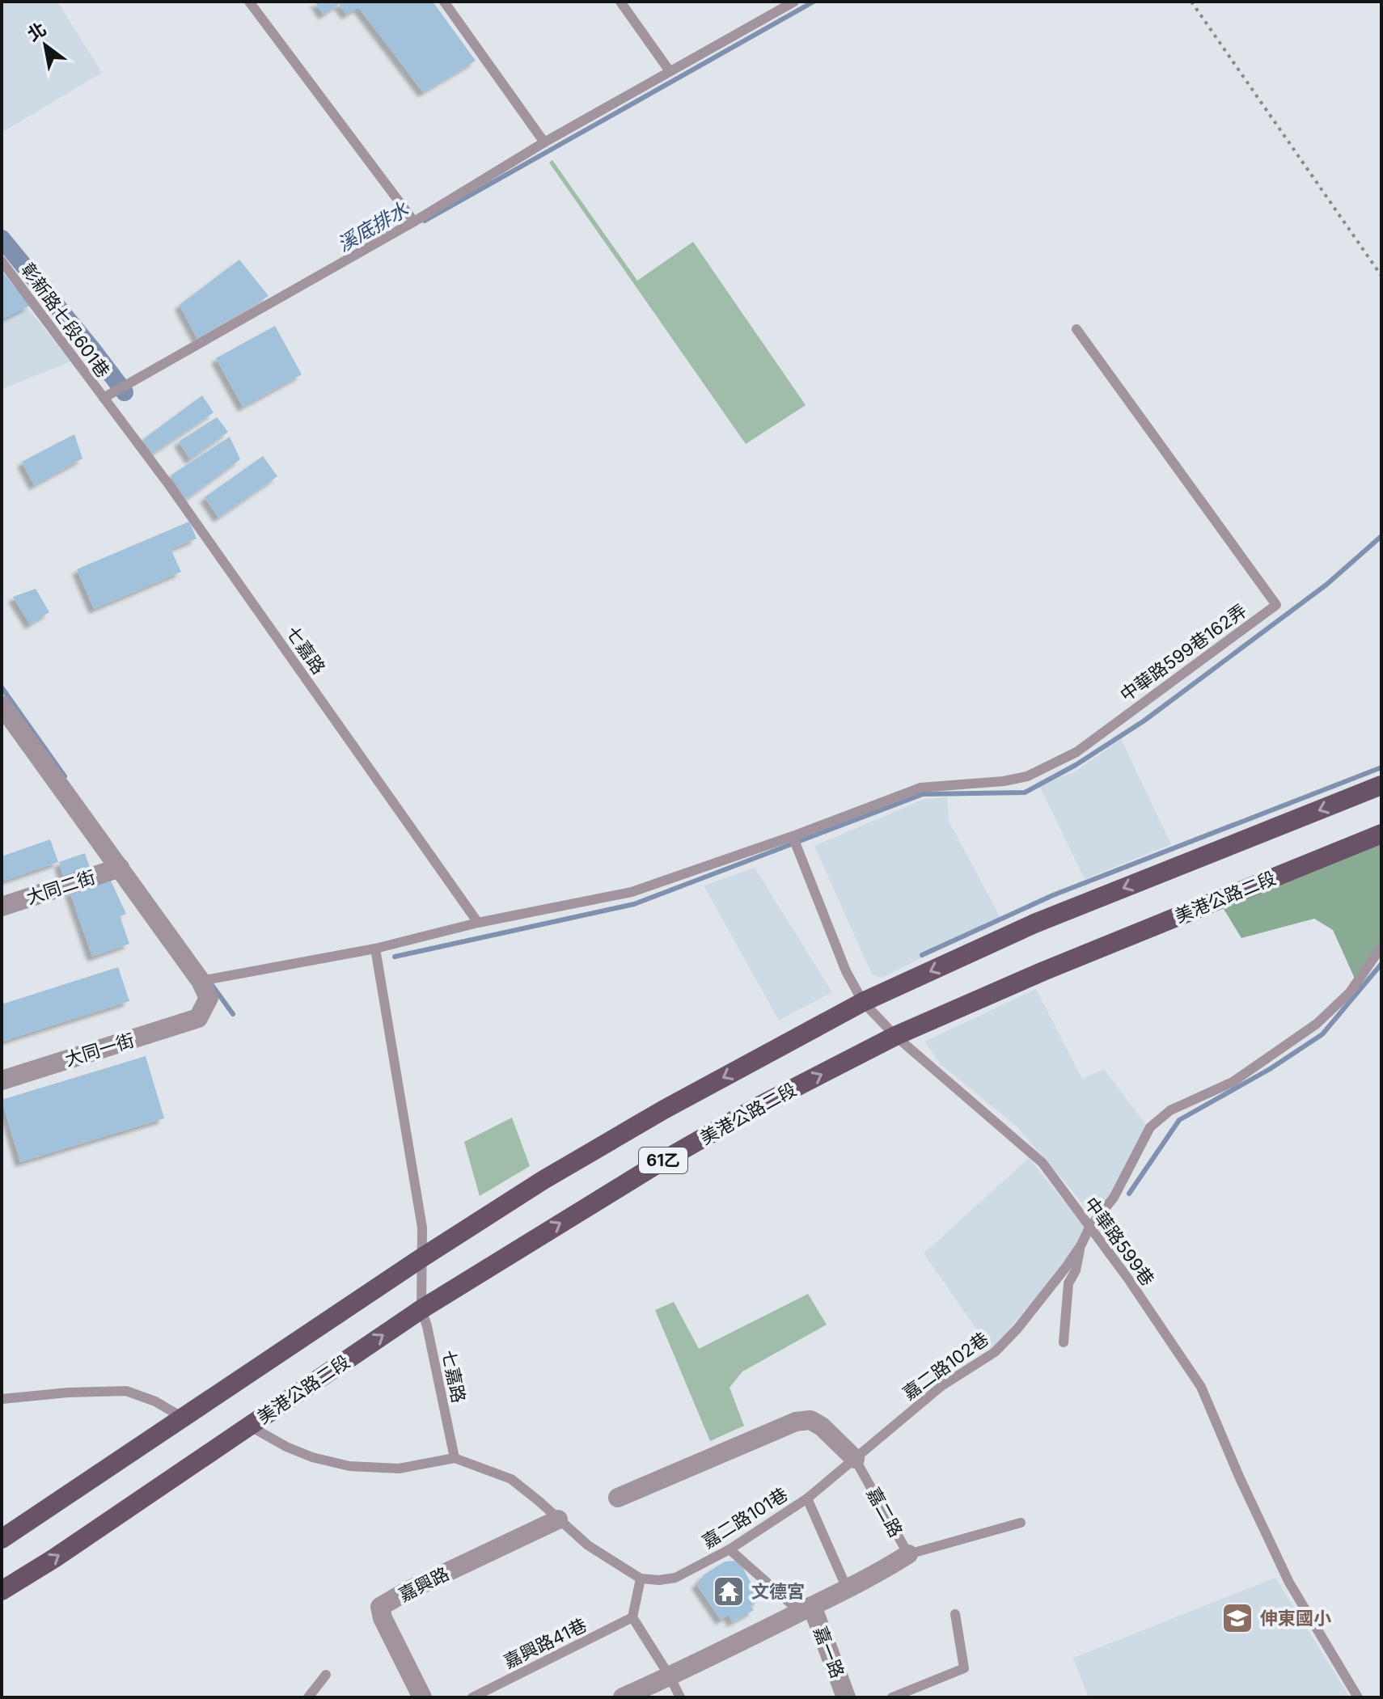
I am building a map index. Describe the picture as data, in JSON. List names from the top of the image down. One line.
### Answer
{"streets":{"main road":["美港公路二段","61乙"],"street":["大同二街","大同一街","嘉二路","嘉興路","嘉一路"],"lane":["彰新路七段601巷","七嘉路","中華路599巷162弄","中華路599巷","嘉二路102巷","嘉二路101巷","嘉興路41巷"]},"crossings":[["彰新路七段601巷","七嘉路"],["七嘉路","美港公路二段"],["七嘉路","61乙"],["中華路599巷162弄","中華路599巷"],["美港公路二段","中華路599巷"],["61乙","中華路599巷"],["中華路599巷","嘉二路102巷"],["嘉二路102巷","嘉二路"],["嘉二路102巷","嘉二路101巷"],["嘉二路","嘉二路101巷"],["嘉二路","嘉一路"]],"water":["溪底排水"],"places":{"temple":["文德宮"],"school or university":["伸東國小"]},"north":"top left"}
